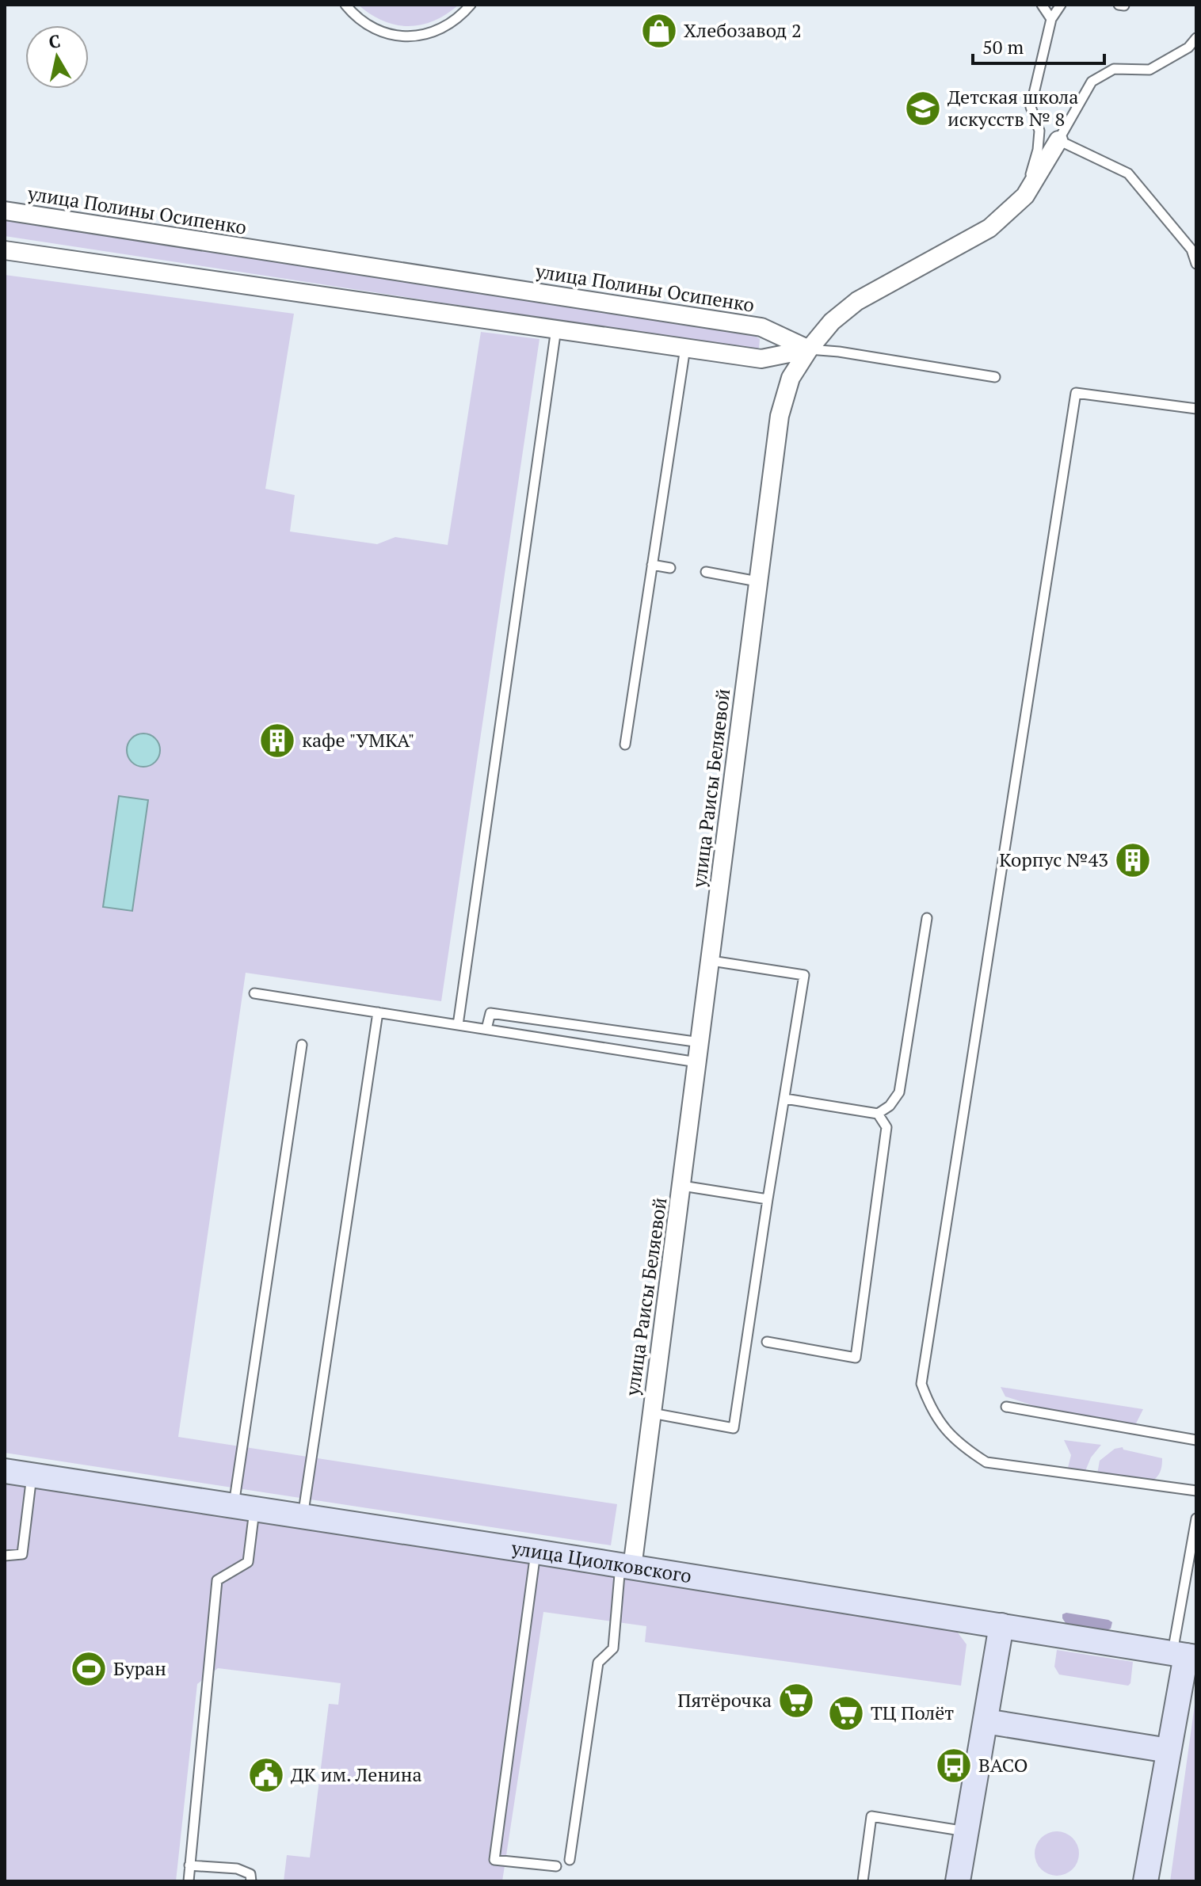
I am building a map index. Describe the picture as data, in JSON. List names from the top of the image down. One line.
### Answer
{"streets":{"street":["улица Полины Осипенко","улица Раисы Беляевой","улица Циолковского"]},"crossings":[["улица Полины Осипенко","улица Раисы Беляевой"],["улица Раисы Беляевой","улица Циолковского"]],"places":{"shop":["Хлебозавод 2"],"school or university":["Детская школа искусств № 8"],"building":["кафе \"УМКА\"","Корпус №43"],"sports":["Буран"],"supermarket":["Пятёрочка","ТЦ Полёт"],"bus stop":["ВАСО"],"public building":["ДК им. Ленина"]},"scale_bar":"50 m","north":"top"}
